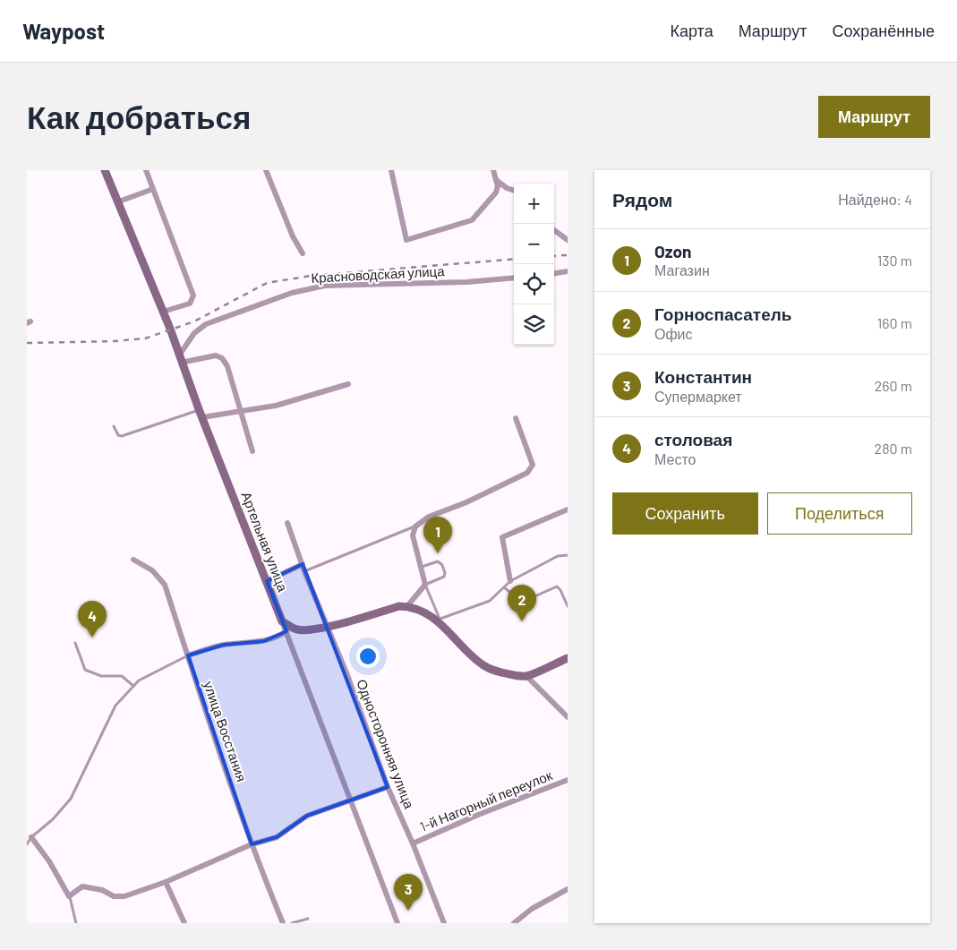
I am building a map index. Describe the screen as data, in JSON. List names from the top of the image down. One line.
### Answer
{"streets":{"main road":["Артельная улица"],"street":["Красноводская улица","улица Восстания","Односторонняя улица","1-й Нагорный переулок"]},"crossings":[["Красноводская улица","Артельная улица"],["Односторонняя улица","1-й Нагорный переулок"]],"page":{"header":"Waypost","nav":["Карта","Маршрут","Сохранённые"],"buttons":["Маршрут",["Сохранить","Поделиться"]],"title":"Как добраться","heading":["Рядом","Найдено: 4"],"map_buttons":["+","−"],"list":[{"mark":"1","name":"Ozon","note":"Магазин","value":"130 m"},{"mark":"2","name":"Горноспасатель","note":"Офис","value":"160 m"},{"mark":"3","name":"Константин","note":"Супермаркет","value":"260 m"},{"mark":"4","name":"столовая","note":"Место","value":"280 m"}],"pins":["1","2","4","3"]}}
